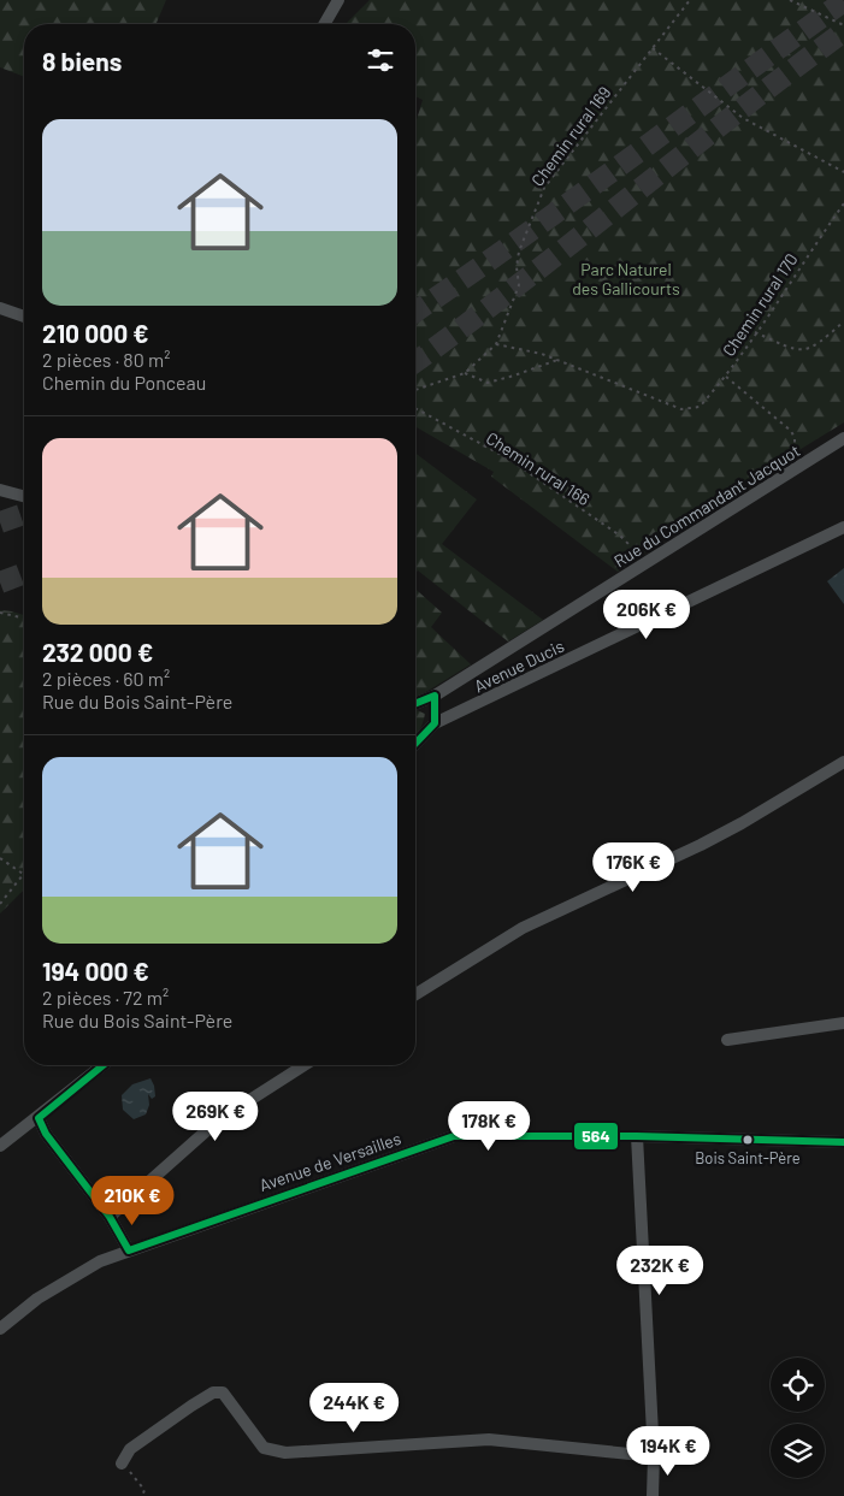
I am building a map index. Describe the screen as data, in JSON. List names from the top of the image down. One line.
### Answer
{"streets":{"street":["Rue du Commandant Jacquot","Avenue Ducis","Avenue de Versailles"],"path":["Chemin rural 169","Chemin rural 170","Chemin rural 166"]},"crossings":[["Chemin rural 170","Rue du Commandant Jacquot"],["Chemin rural 166","Rue du Commandant Jacquot"]],"parks":["Parc Naturel des Gallicourts"],"places":["Bois Saint-Père"],"lines":["transit line 564"],"page":{"heading":"8 biens","list":[{"name":"210 000 €","note":"2 pièces · 80 m² · Chemin du Ponceau"},{"name":"232 000 €","note":"2 pièces · 60 m² · Rue du Bois Saint-Père"},{"name":"194 000 €","note":"2 pièces · 72 m² · Rue du Bois Saint-Père"}],"price":["206K €","176K €","269K €","178K €","210K €","232K €","244K €","194K €"]}}
